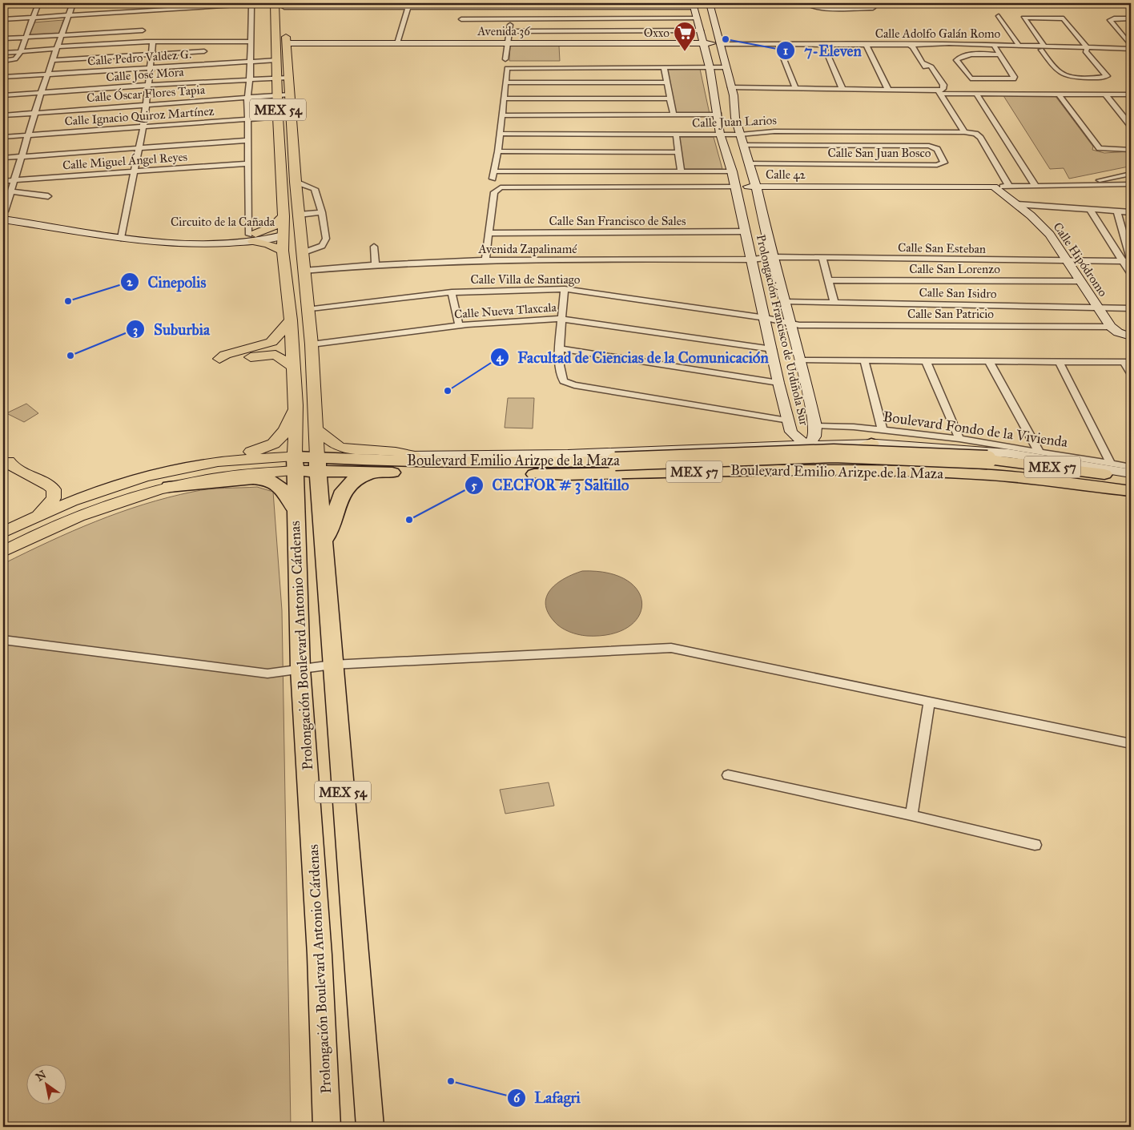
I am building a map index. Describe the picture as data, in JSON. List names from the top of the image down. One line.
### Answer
{"streets":{"highway":["MEX 54","Boulevard Emilio Arizpe de la Maza","MEX 57","Prolongación Boulevard Antonio Cárdenas"],"main road":["Avenida 36","Calle 42","Circuito de la Cañada","Calle Hipódromo","Prolongación Francisco de Urdiñola Sur"],"street":["Calle Adolfo Galán Romo","Calle Pedro Valdez G.","Calle José Mora","Calle Óscar Flores Tapia","Calle Ignacio Quiroz Martínez","Calle Juan Larios","Calle San Juan Bosco","Calle Miguel Ángel Reyes","Calle San Francisco de Sales","Calle San Esteban","Avenida Zapalinamé","Calle San Lorenzo","Calle Villa de Santiago","Calle San Isidro","Calle Nueva Tlaxcala","Calle San Patricio","Boulevard Fondo de la Vivienda"]},"crossings":[["Avenida 36","Calle Adolfo Galán Romo"],["Avenida 36","MEX 54"],["Avenida 36","Prolongación Francisco de Urdiñola Sur"],["Calle Adolfo Galán Romo","Prolongación Francisco de Urdiñola Sur"],["Calle Pedro Valdez G.","MEX 54"],["Calle José Mora","MEX 54"],["Calle Óscar Flores Tapia","MEX 54"],["MEX 54","Calle Ignacio Quiroz Martínez"],["MEX 54","Circuito de la Cañada"],["MEX 54","Prolongación Boulevard Antonio Cárdenas"],["Calle Juan Larios","Prolongación Francisco de Urdiñola Sur"],["Calle San Juan Bosco","Prolongación Francisco de Urdiñola Sur"],["Calle 42","Calle San Francisco de Sales"],["Calle 42","Calle Hipódromo"],["Calle 42","Prolongación Francisco de Urdiñola Sur"],["Calle San Francisco de Sales","Prolongación Francisco de Urdiñola Sur"],["Circuito de la Cañada","Prolongación Boulevard Antonio Cárdenas"],["Calle San Esteban","Avenida Zapalinamé"],["Calle San Esteban","Calle Hipódromo"],["Calle San Esteban","Prolongación Francisco de Urdiñola Sur"],["Avenida Zapalinamé","Prolongación Francisco de Urdiñola Sur"],["Avenida Zapalinamé","Prolongación Boulevard Antonio Cárdenas"],["Calle Hipódromo","Calle San Lorenzo"],["Calle Hipódromo","Calle San Isidro"],["Calle Hipódromo","Calle San Patricio"],["Calle Villa de Santiago","Calle San Patricio"],["Calle Villa de Santiago","Prolongación Francisco de Urdiñola Sur"],["Calle Villa de Santiago","Prolongación Boulevard Antonio Cárdenas"],["Calle San Isidro","Prolongación Francisco de Urdiñola Sur"],["Calle Nueva Tlaxcala","Prolongación Francisco de Urdiñola Sur"],["Calle Nueva Tlaxcala","Prolongación Boulevard Antonio Cárdenas"],["Calle San Patricio","Prolongación Francisco de Urdiñola Sur"],["Prolongación Francisco de Urdiñola Sur","Boulevard Fondo de la Vivienda"],["Boulevard Emilio Arizpe de la Maza","Prolongación Boulevard Antonio Cárdenas"]],"places":{"other":["7-Eleven","Cinepolis","Suburbia","Facultad de Ciencias de la Comunicación","CECFOR # 3 Saltillo","Lafagri"],"supermarket":["Oxxo"]},"north":"top left"}
